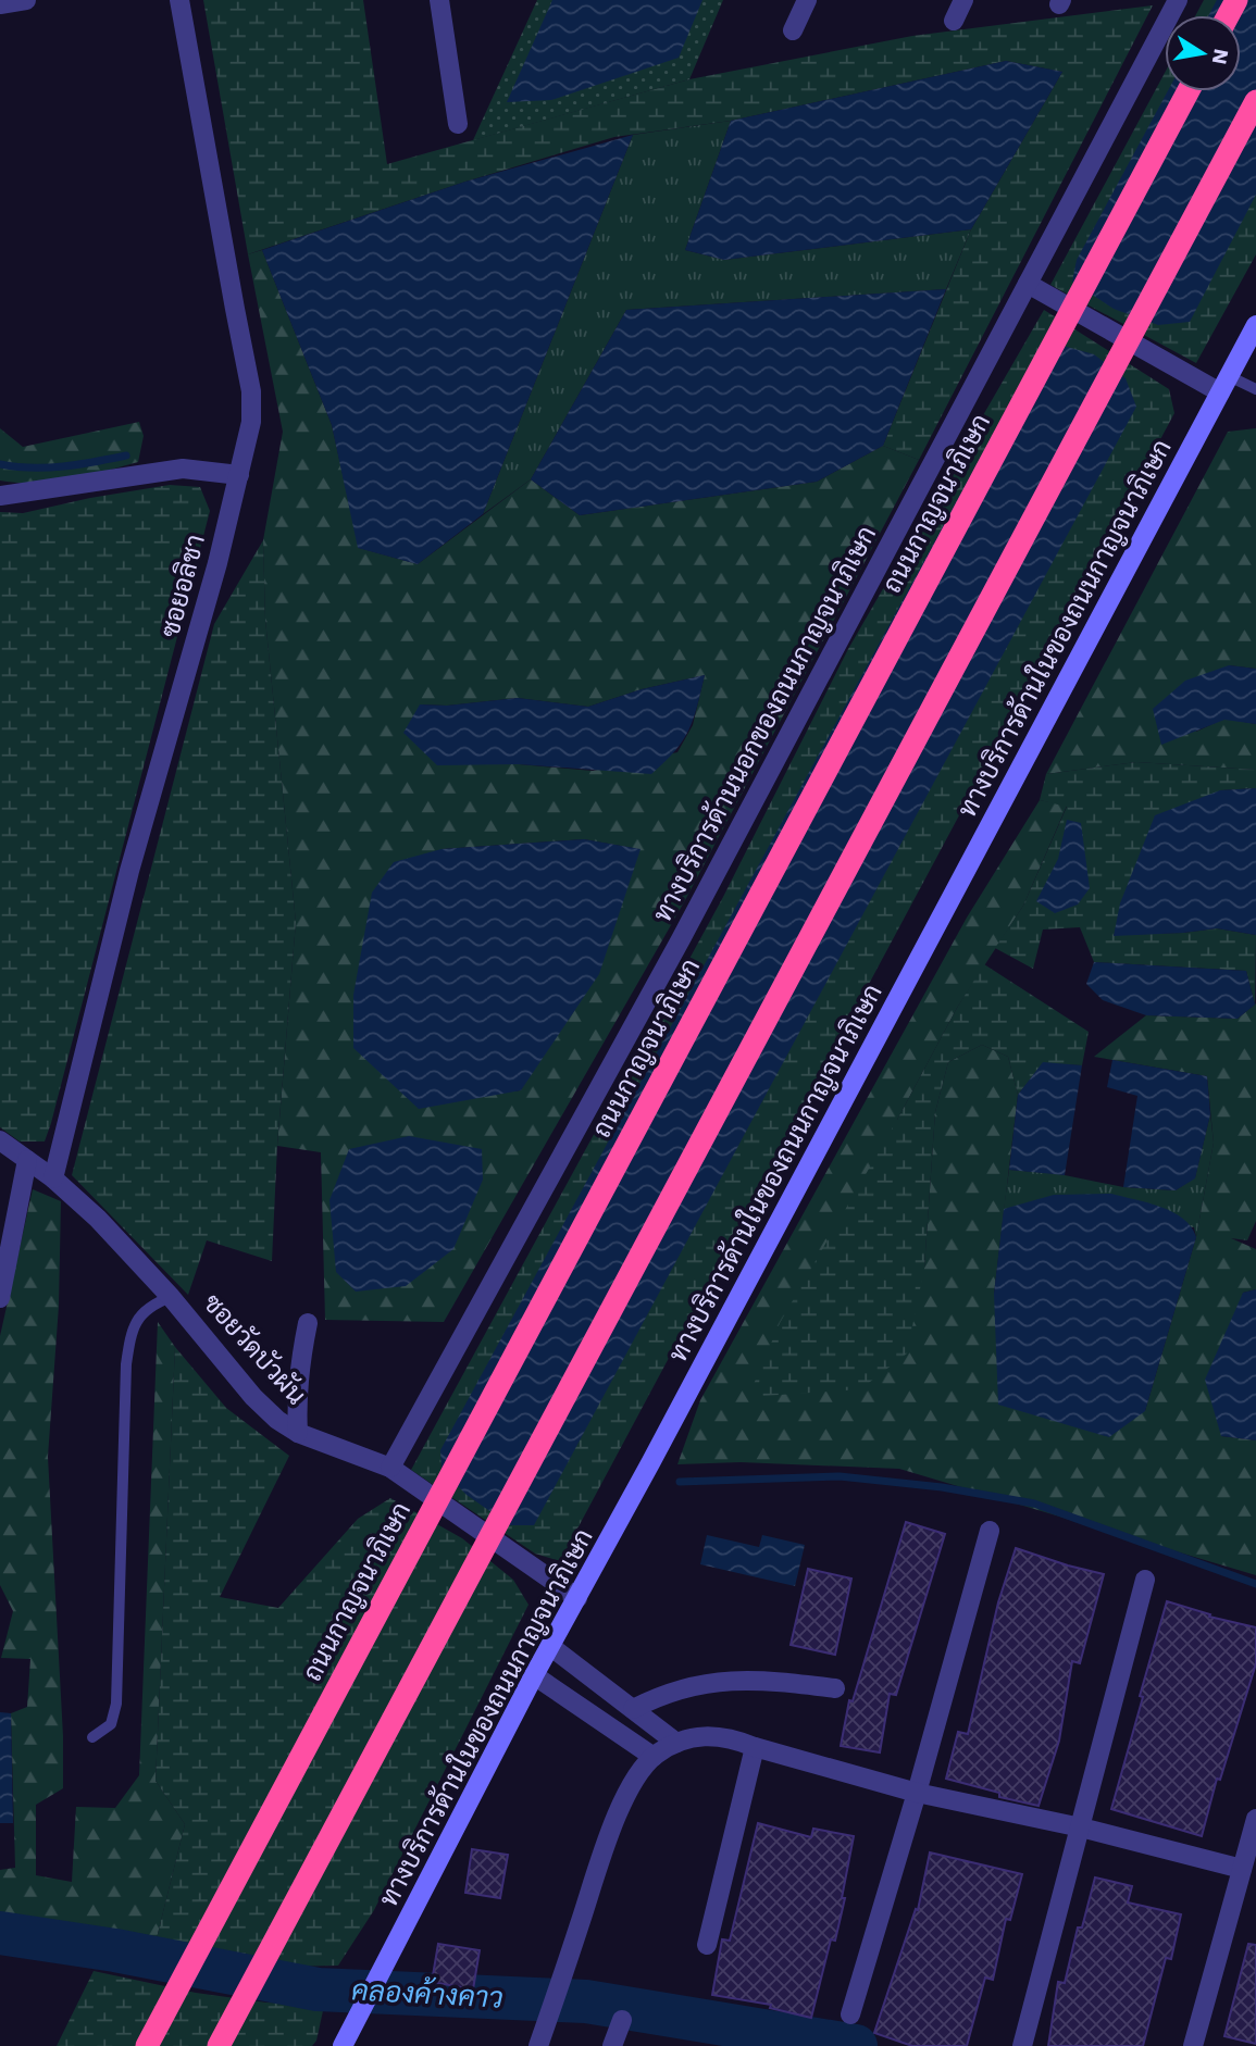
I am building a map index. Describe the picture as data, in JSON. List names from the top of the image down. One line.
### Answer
{"streets":{"highway":["ถนนกาญจนาภิเษก"],"main road":["ทางบริการด้านในของถนนกาญจนาภิเษก"],"street":["ซอยอลิชา","ทางบริการด้านนอกของถนนกาญจนาภิเษก","ซอยวัดบัวผัน"]},"crossings":[["ซอยอลิชา","ซอยวัดบัวผัน"],["ทางบริการด้านในของถนนกาญจนาภิเษก","ซอยวัดบัวผัน"],["ทางบริการด้านนอกของถนนกาญจนาภิเษก","ซอยวัดบัวผัน"]],"water":["คลองค้างคาว"],"north":"right"}
